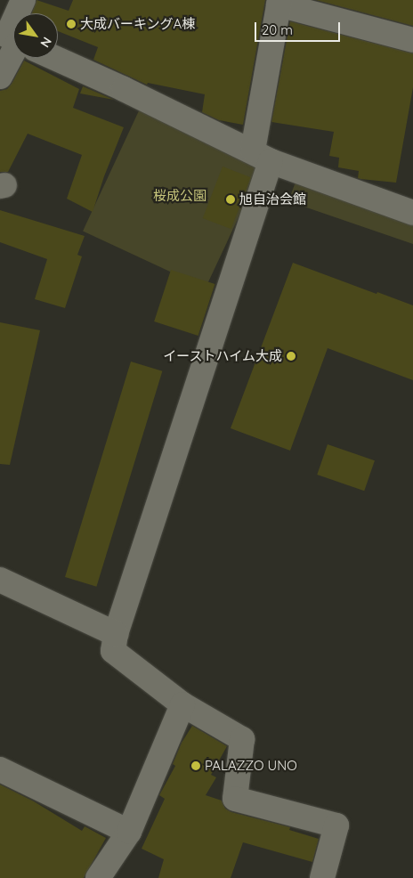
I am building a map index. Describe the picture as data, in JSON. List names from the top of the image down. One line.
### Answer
{"parks":["桜成公園"],"places":["大成バーキングA棟","旭自治会館","イーストハイム大成","PALAZZO UNO"],"scale_bar":"20 m","north":"bottom right"}
